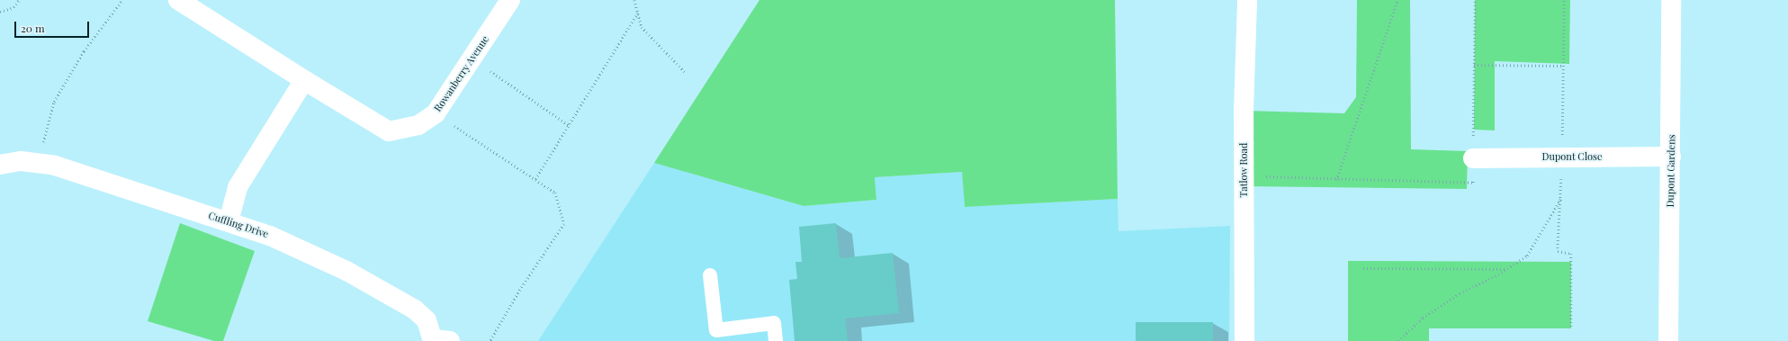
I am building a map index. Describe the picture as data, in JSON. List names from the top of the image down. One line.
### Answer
{"streets":{"street":["Rowanberry Avenue","Dupont Close","Tatlow Road","Dupont Gardens","Cuffling Drive"]},"crossings":[["Dupont Close","Dupont Gardens"]],"scale_bar":"20 m"}
